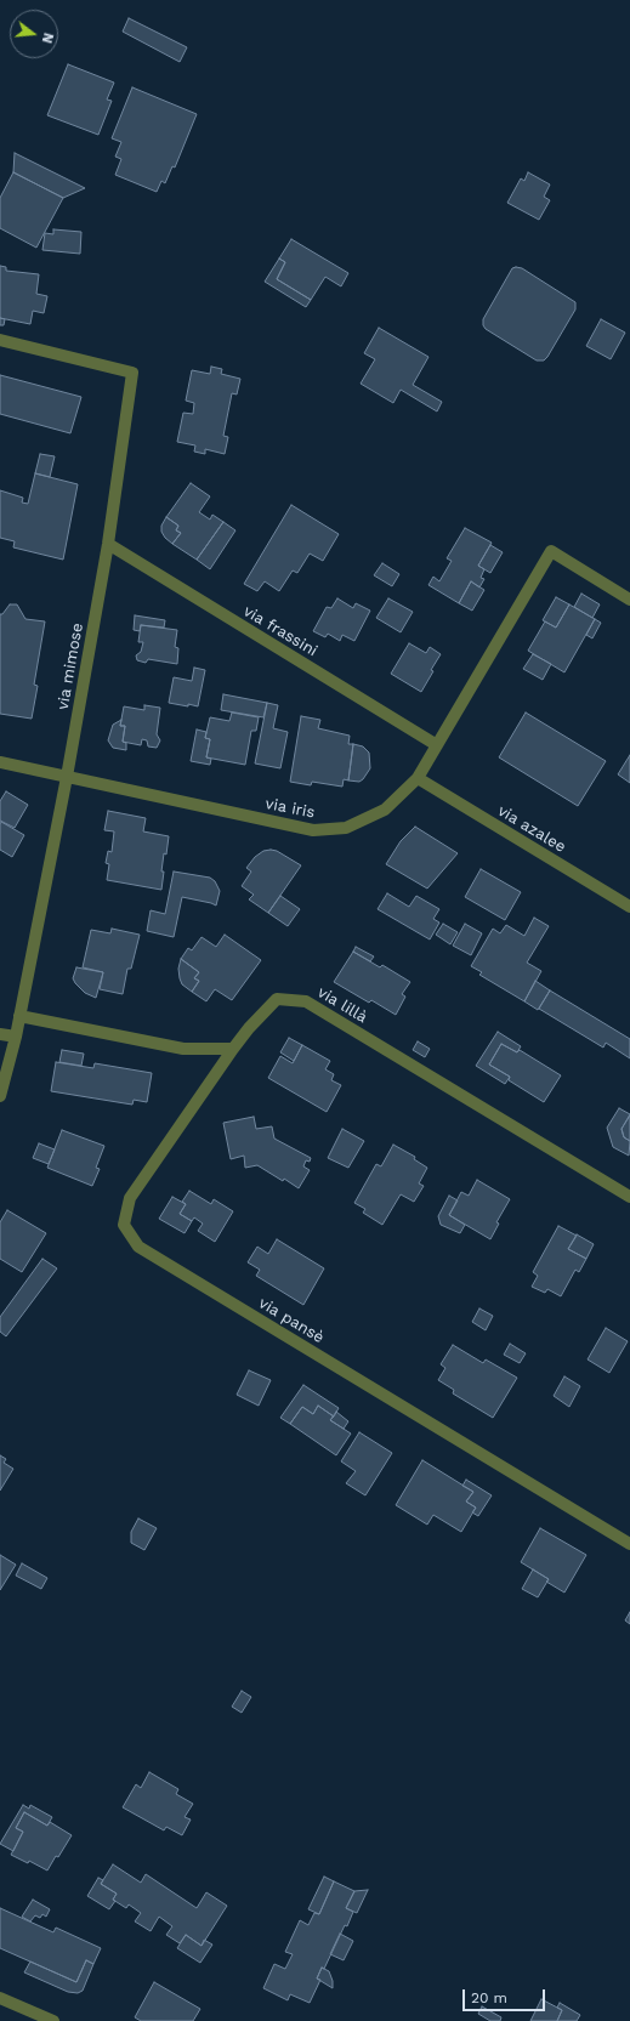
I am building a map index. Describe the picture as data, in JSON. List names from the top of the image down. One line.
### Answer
{"streets":{"street":["via frassini","via mimose","via iris","via azalee","via lillà","via pansè"]},"crossings":[["via frassini","via mimose"],["via frassini","via iris"],["via mimose","via iris"],["via iris","via azalee"],["via lillà","via pansè"]],"scale_bar":"20 m","north":"right"}
